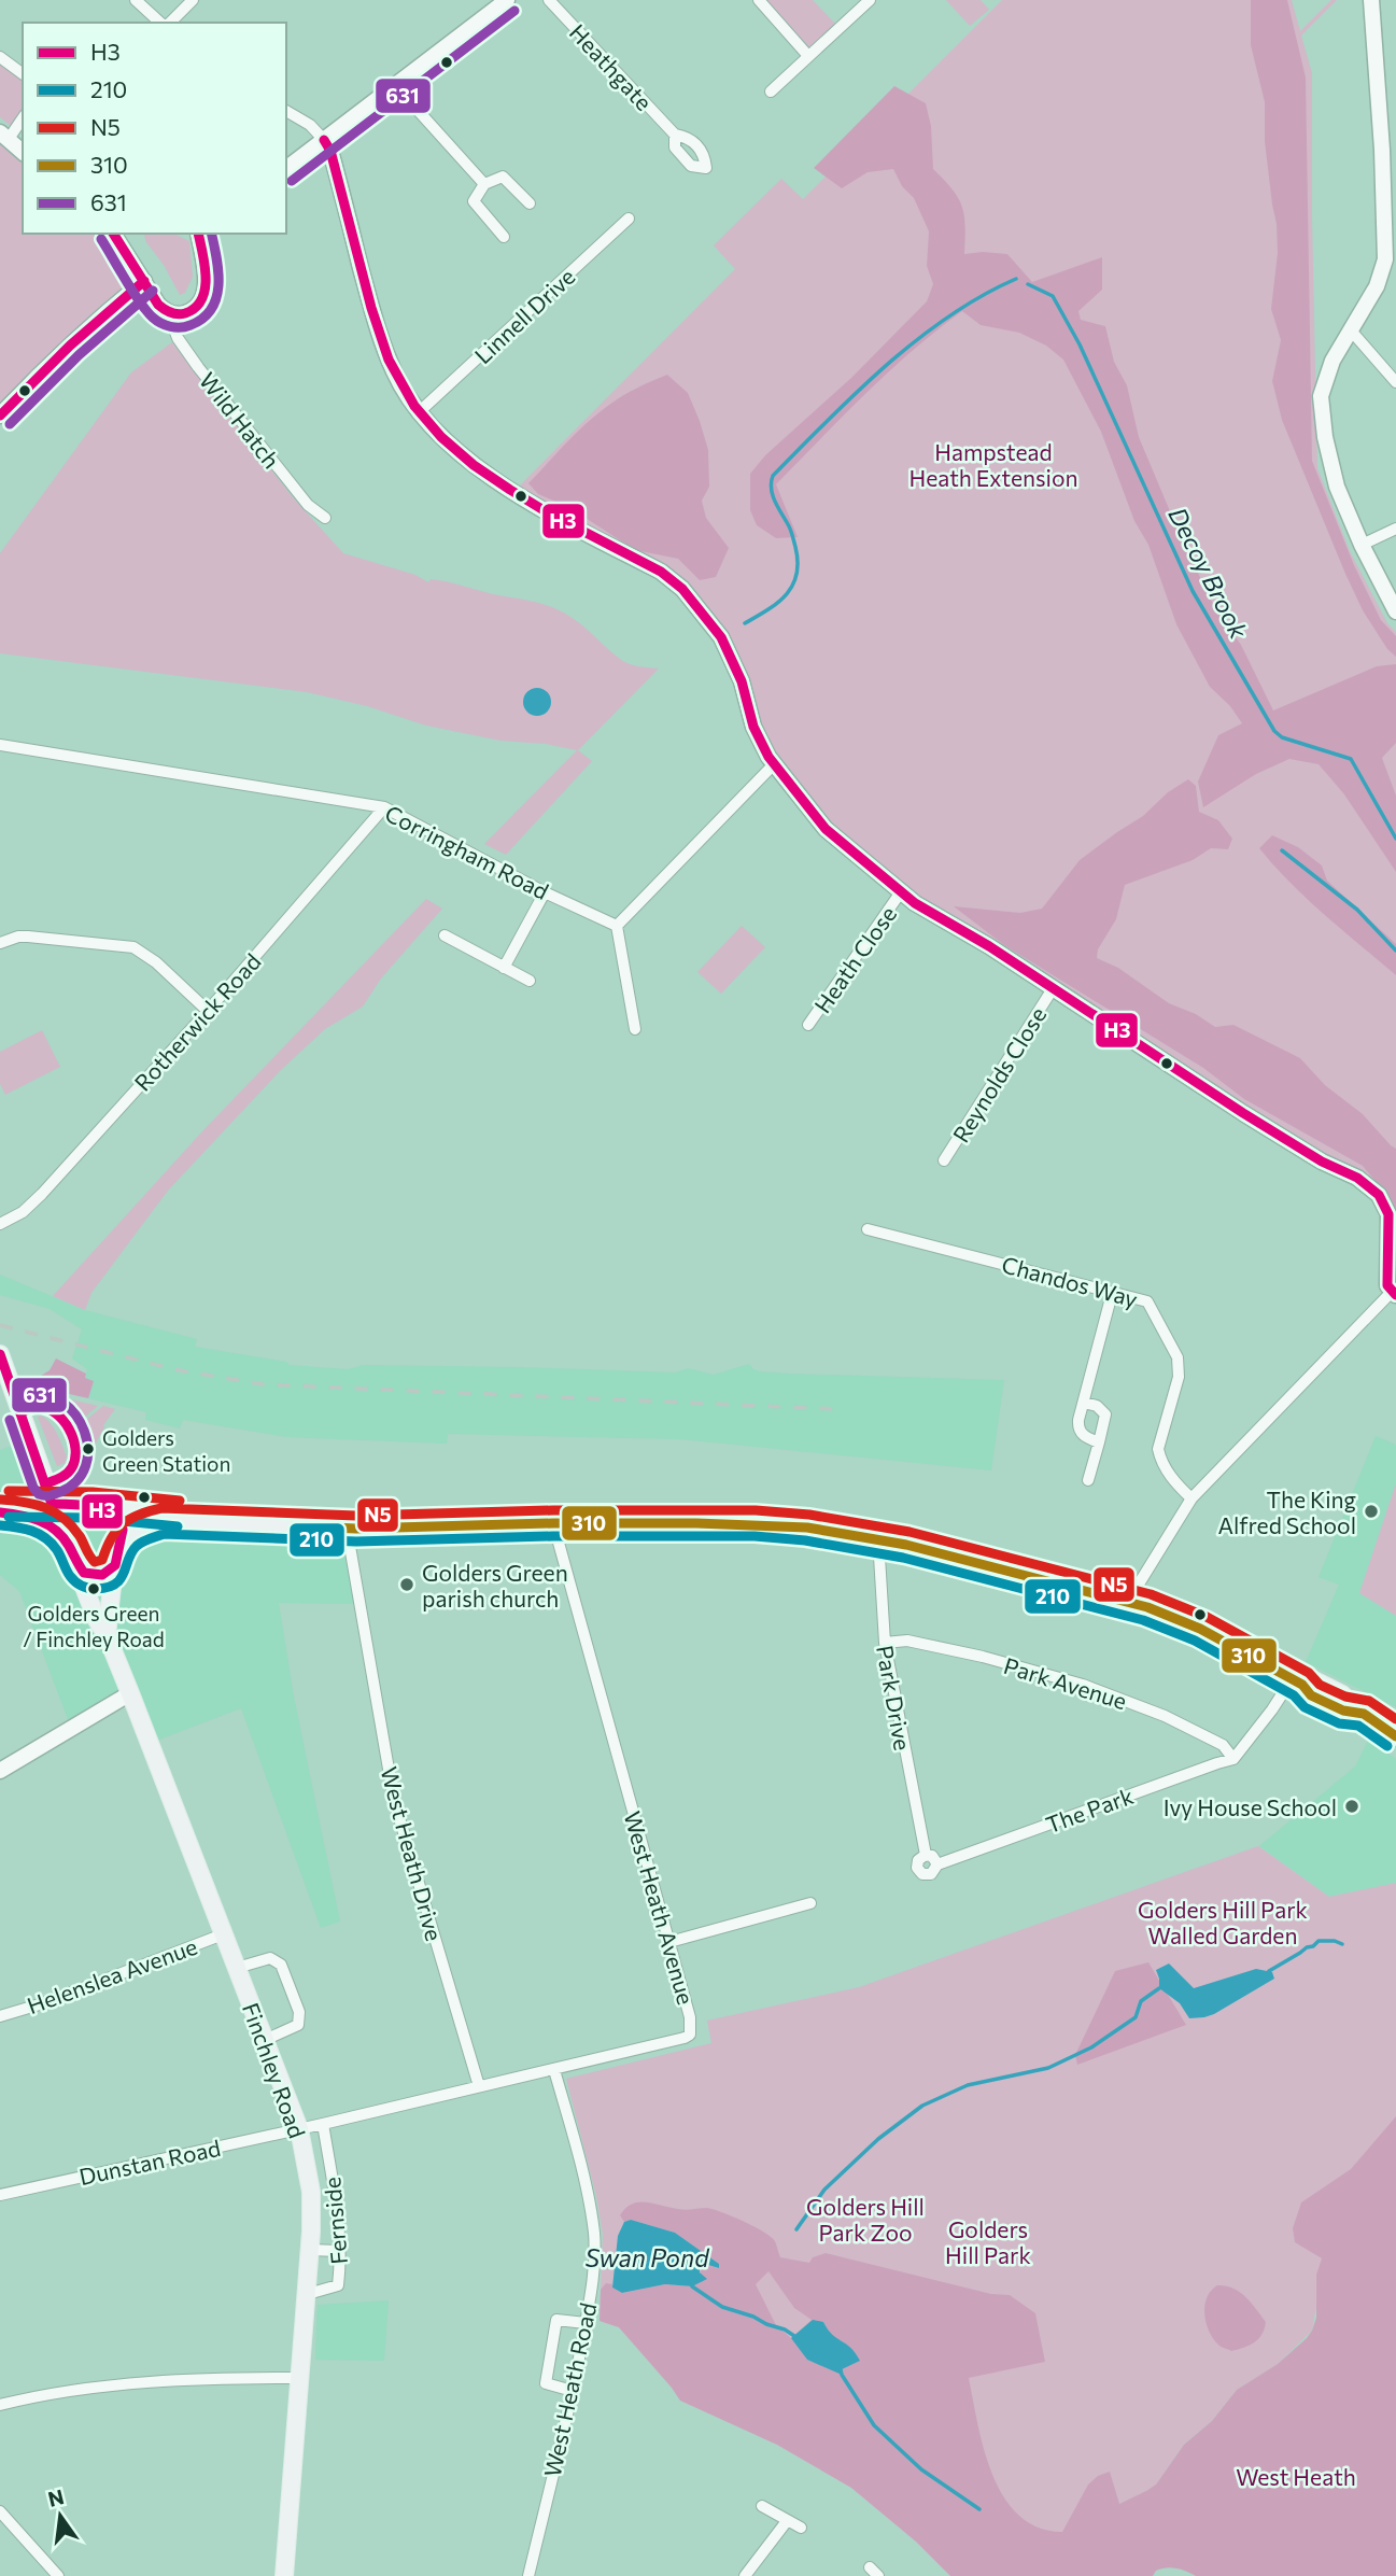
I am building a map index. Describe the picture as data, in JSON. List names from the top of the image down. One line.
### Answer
{"streets":{"main road":["Finchley Road"],"street":["Heathgate","Linnell Drive","Wild Hatch","Corringham Road","Heath Close","Rotherwick Road","Reynolds Close","Chandos Way","Park Avenue","Park Drive","The Park","West Heath Drive","West Heath Avenue","Helenslea Avenue","Dunstan Road","Fernside","West Heath Road"]},"crossings":[["Corringham Road","Rotherwick Road"],["Park Avenue","Park Drive"],["Park Avenue","The Park"],["Park Drive","The Park"],["West Heath Drive","West Heath Avenue"],["West Heath Avenue","Finchley Road"],["West Heath Avenue","Dunstan Road"],["West Heath Avenue","Fernside"],["West Heath Avenue","West Heath Road"],["Helenslea Avenue","Finchley Road"],["Finchley Road","Dunstan Road"],["Finchley Road","Fernside"]],"water":["Decoy Brook","Swan Pond"],"parks":["Hampstead Heath Extension","Golders Hill Park Walled Garden","Golders Hill Park Zoo","Golders Hill Park","West Heath"],"places":["Golders Green Station","The King Alfred School","Golders Green parish church","Golders Green / Finchley Road","Ivy House School"],"lines":["transit line 631","transit line H3","transit line N5","transit line 210","transit line 310"],"legend":["H3","210","N5","310","631"],"north":"top"}
